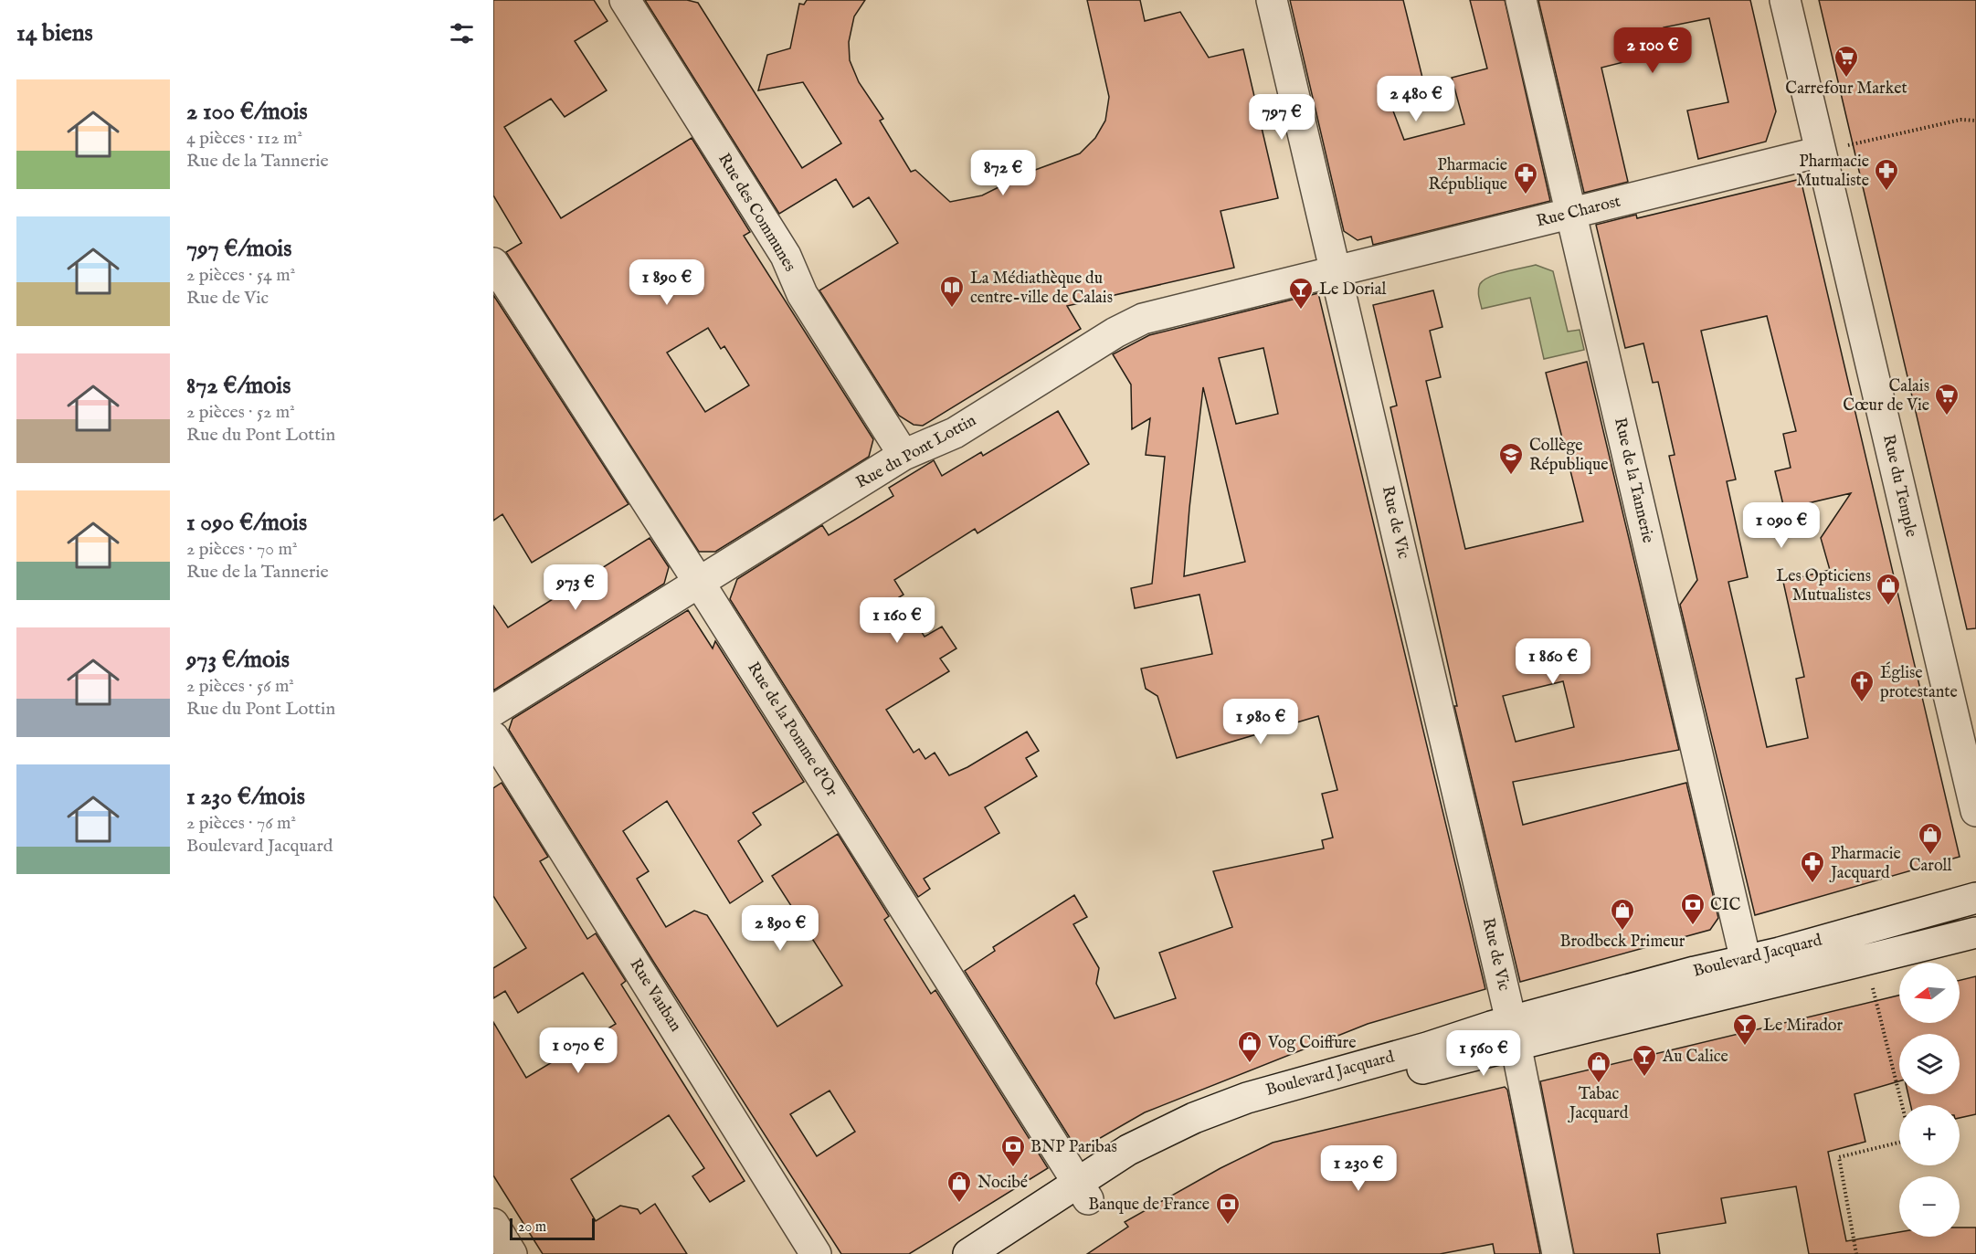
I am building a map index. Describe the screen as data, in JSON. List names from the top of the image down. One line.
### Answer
{"streets":{"street":["Rue Charost","Rue des Communes","Rue du Pont Lottin","Rue de la Tannerie","Rue du Temple","Rue de Vic","Rue de la Pomme d'Or","Boulevard Jacquard","Rue Vauban"]},"crossings":[["Rue Charost","Rue du Pont Lottin"],["Rue Charost","Rue de la Tannerie"],["Rue Charost","Rue du Temple"],["Rue Charost","Rue de Vic"],["Rue des Communes","Rue du Pont Lottin"],["Rue du Pont Lottin","Rue de Vic"],["Rue du Pont Lottin","Rue de la Pomme d'Or"],["Rue de la Tannerie","Boulevard Jacquard"],["Rue de Vic","Boulevard Jacquard"],["Rue de la Pomme d'Or","Boulevard Jacquard"]],"places":{"supermarket":["Carrefour Market","Calais Cœur de Vie"],"pharmacy":["Pharmacie Mutualiste","Pharmacie République","Pharmacie Jacquard"],"library":["La Médiathèque du centre-ville de Calais"],"bar":["Le Dorial","Le Mirador","Au Calice"],"school or university":["Collège République"],"shop":["Les Opticiens Mutualistes","Caroll","Brodbeck Primeur","Vog Coiffure","Tabac Jacquard","Nocibé"],"church":["Église protestante"],"bank":["CIC","BNP Paribas","Banque de France"]},"scale_bar":"20 m","north":"left","page":{"heading":"14 biens","price":["2 100 €","2 480 €","797 €","872 €","1 890 €","1 090 €","973 €","1 160 €","1 860 €","1 980 €","2 890 €","1 070 €","1 560 €","1 230 €"],"list":[{"name":"2 100 €/mois","note":"4 pièces · 112 m² · Rue de la Tannerie"},{"name":"797 €/mois","note":"2 pièces · 54 m² · Rue de Vic"},{"name":"872 €/mois","note":"2 pièces · 52 m² · Rue du Pont Lottin"},{"name":"1 090 €/mois","note":"2 pièces · 70 m² · Rue de la Tannerie"},{"name":"973 €/mois","note":"2 pièces · 56 m² · Rue du Pont Lottin"},{"name":"1 230 €/mois","note":"2 pièces · 76 m² · Boulevard Jacquard"}],"map_buttons":["+","−"],"scale":"20 m"}}
